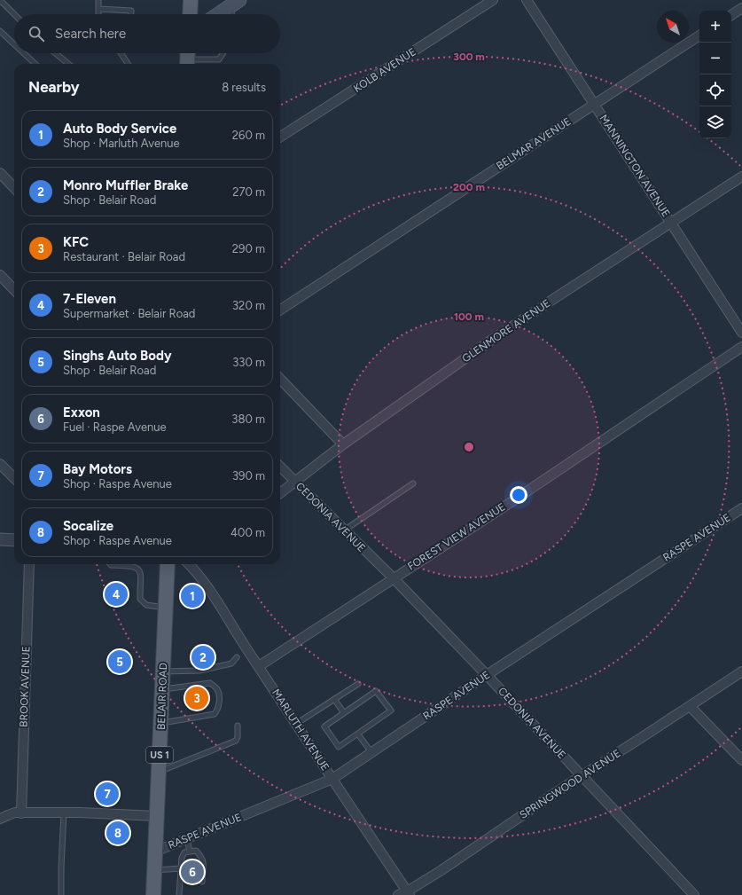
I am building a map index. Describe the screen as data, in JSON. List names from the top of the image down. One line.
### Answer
{"streets":{"main road":["BELAIR ROAD","US 1"],"street":["KOLB AVENUE","BELMAR AVENUE","MANNINGTON AVENUE","GLENMORE AVENUE","CEDONIA AVENUE","FOREST VIEW AVENUE","RASPE AVENUE","BROOK AVENUE","MARLUTH AVENUE","SPRINGWOOD AVENUE"]},"crossings":[["BELMAR AVENUE","MANNINGTON AVENUE"],["MANNINGTON AVENUE","GLENMORE AVENUE"],["GLENMORE AVENUE","CEDONIA AVENUE"],["CEDONIA AVENUE","FOREST VIEW AVENUE"],["CEDONIA AVENUE","RASPE AVENUE"],["CEDONIA AVENUE","SPRINGWOOD AVENUE"],["FOREST VIEW AVENUE","MARLUTH AVENUE"],["RASPE AVENUE","BELAIR ROAD"],["RASPE AVENUE","MARLUTH AVENUE"],["MARLUTH AVENUE","SPRINGWOOD AVENUE"]],"north":"top left","page":{"map_buttons":["+","−"],"search":"Search here","heading":["Nearby","8 results"],"list":[{"mark":"1","name":"Auto Body Service","note":"Shop · Marluth Avenue","value":"260 m"},{"mark":"2","name":"Monro Muffler Brake","note":"Shop · Belair Road","value":"270 m"},{"mark":"3","name":"KFC","note":"Restaurant · Belair Road","value":"290 m"},{"mark":"4","name":"7-Eleven","note":"Supermarket · Belair Road","value":"320 m"},{"mark":"5","name":"Singhs Auto Body","note":"Shop · Belair Road","value":"330 m"},{"mark":"6","name":"Exxon","note":"Fuel · Raspe Avenue","value":"380 m"},{"mark":"7","name":"Bay Motors","note":"Shop · Raspe Avenue","value":"390 m"},{"mark":"8","name":"Socalize","note":"Shop · Raspe Avenue","value":"400 m"}],"pins":["4","1","2","5","3","7","8","6"]},"rings":["300 m","200 m","100 m"]}
